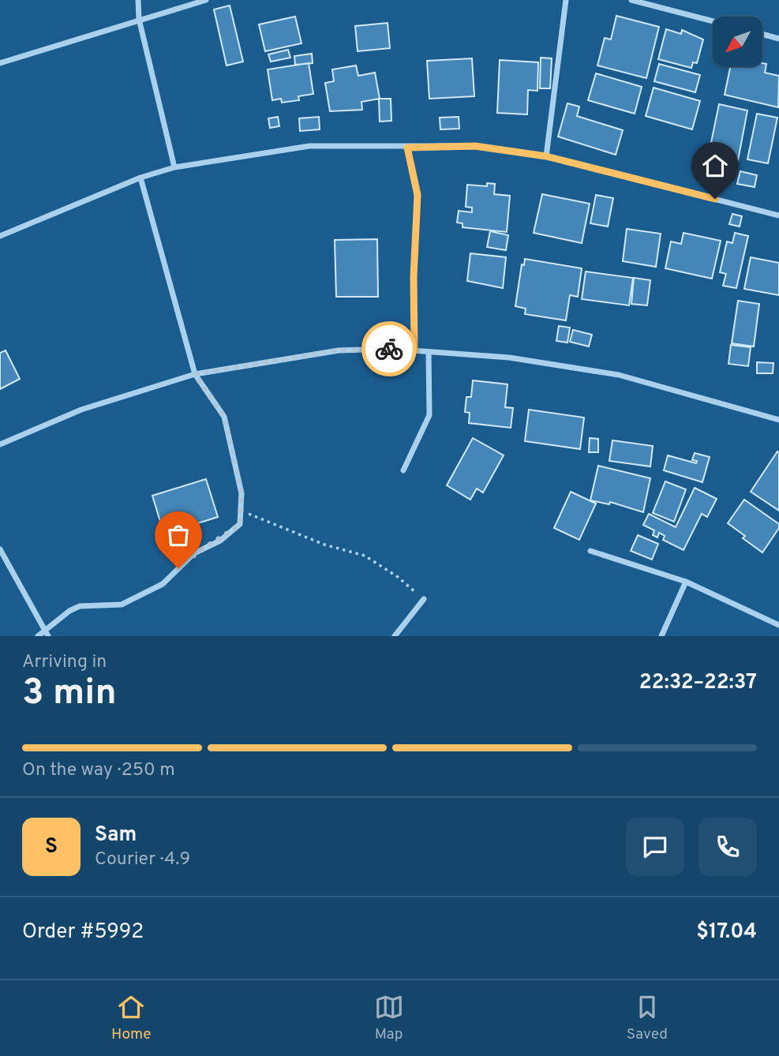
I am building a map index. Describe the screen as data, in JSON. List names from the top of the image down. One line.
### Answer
{"north":"bottom left","page":{"heading":["3 min","Arriving in","22:32–22:37"],"panel":["Sam","Courier · 4.9","Order #5992","$17.04"],"bar":"On the way · 250 m","round":"S","tabs":["Home","Map","Saved"]}}
